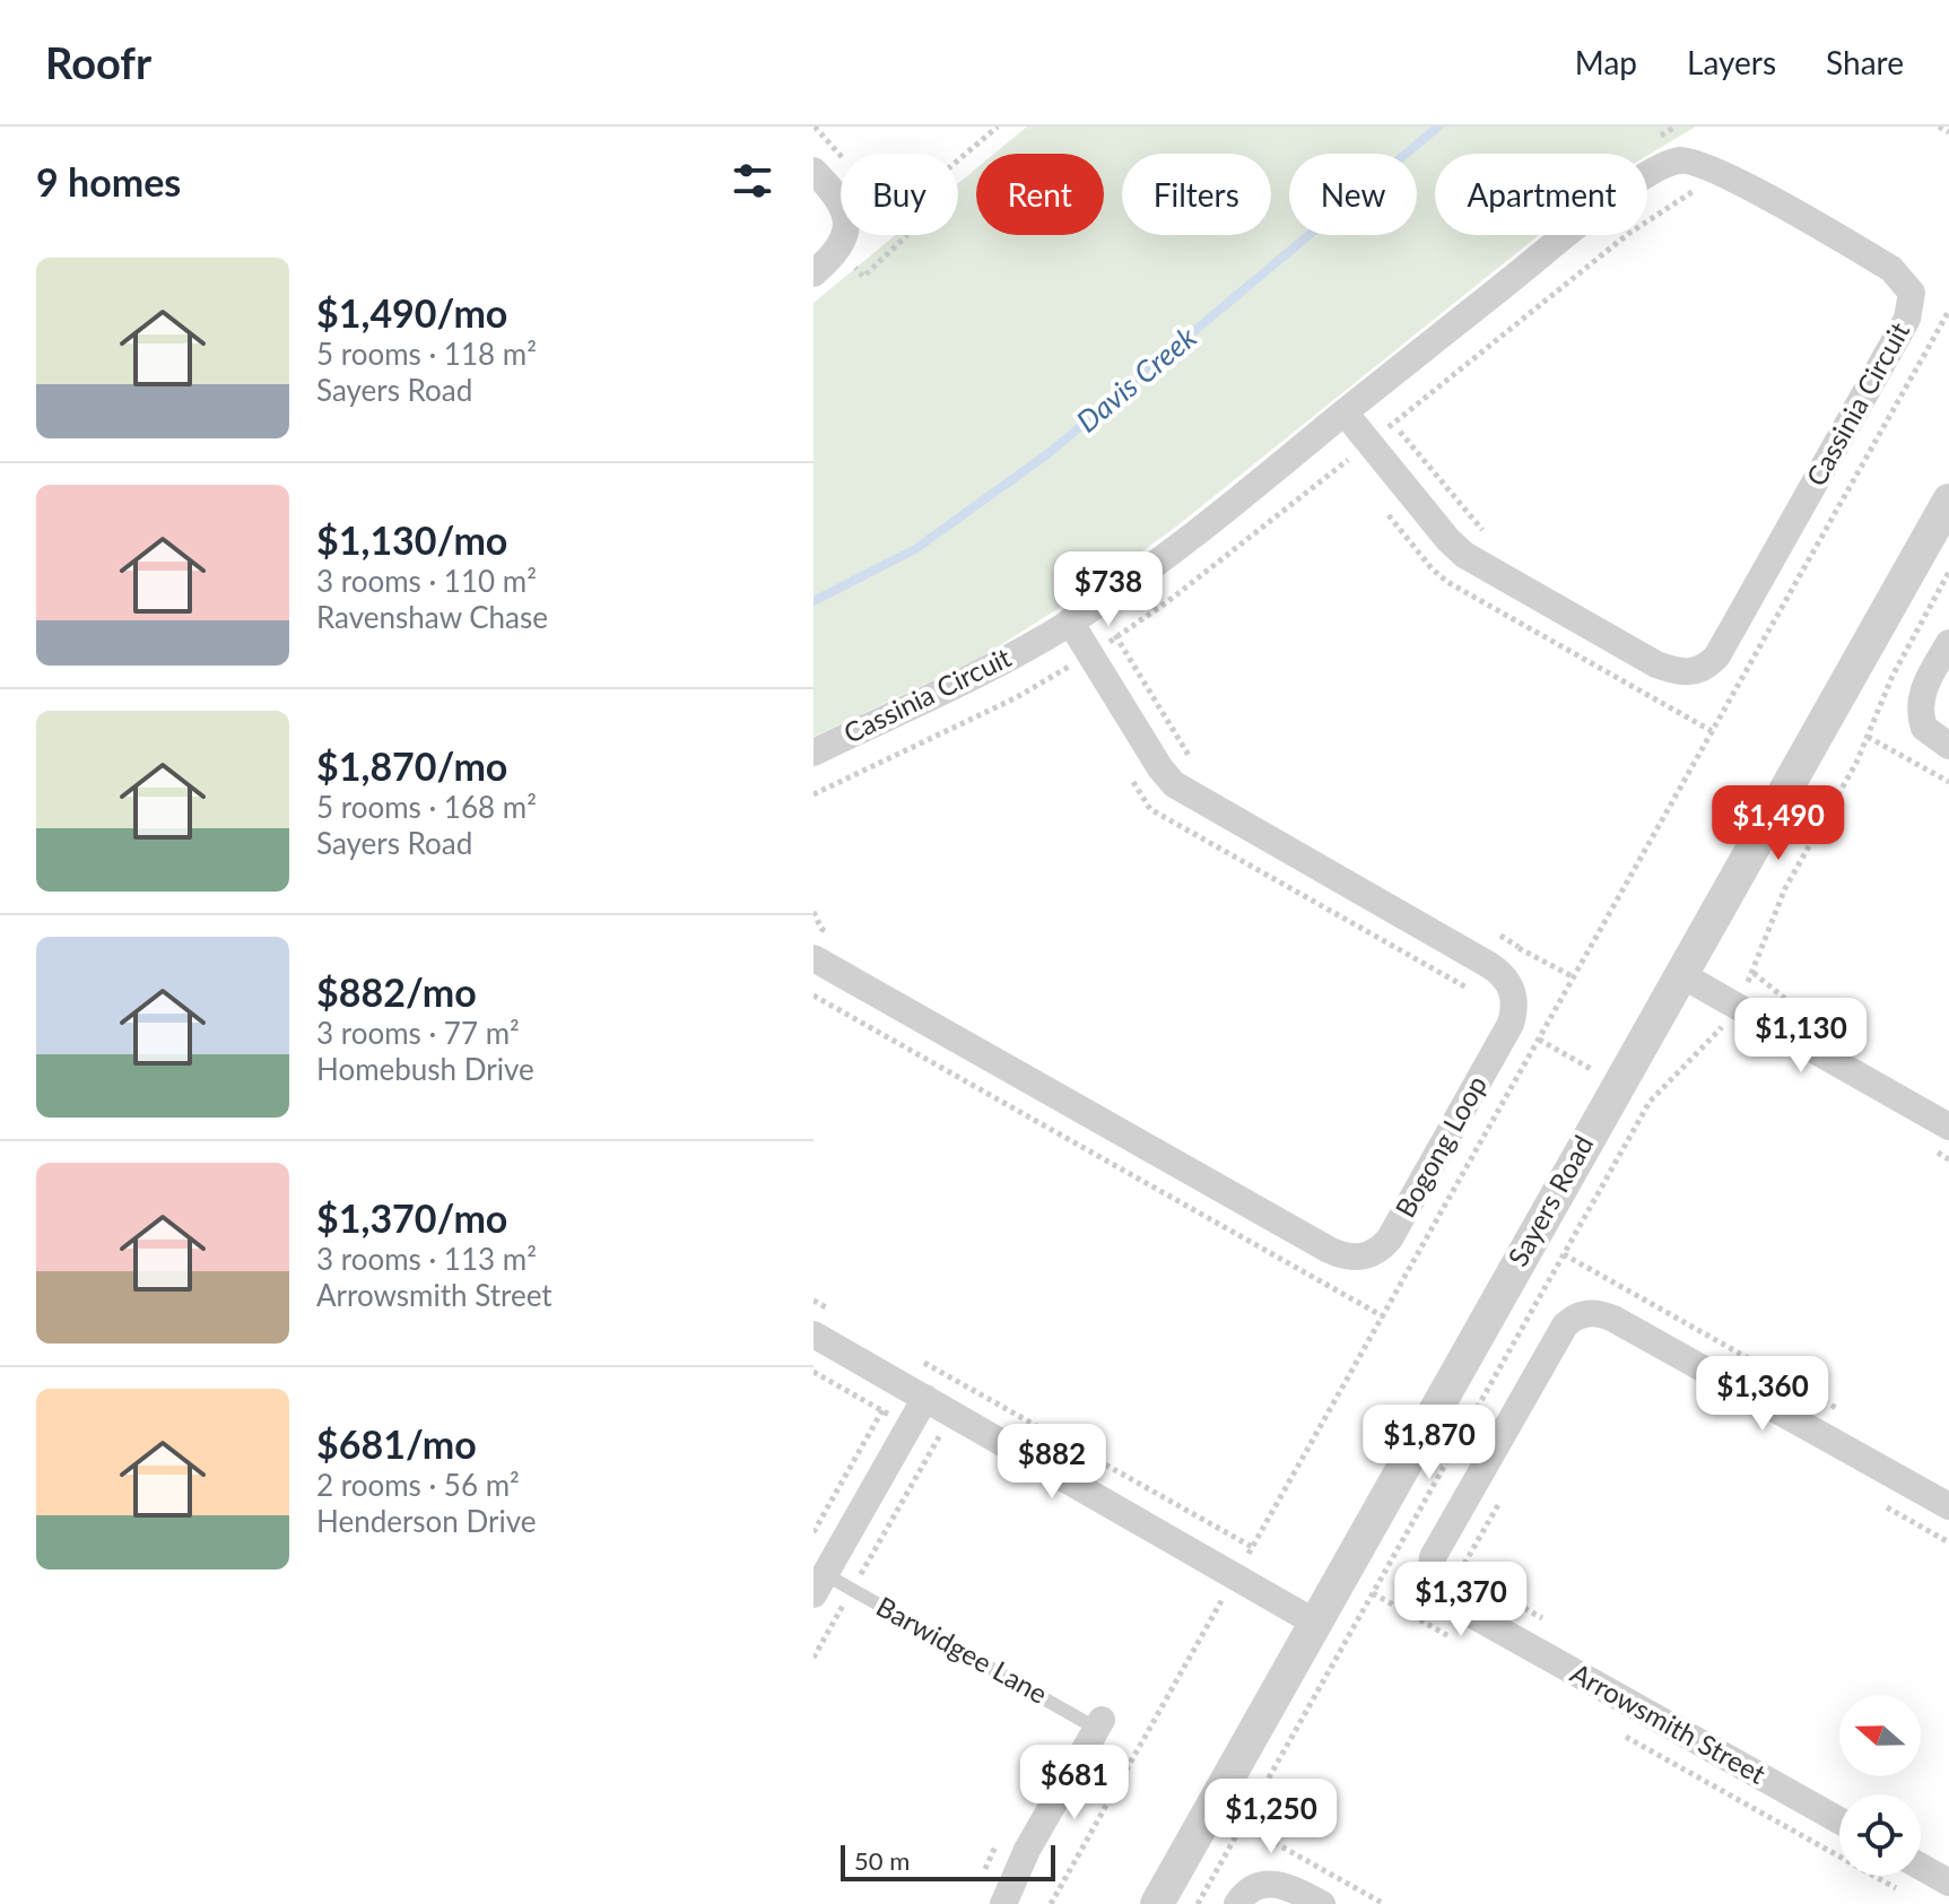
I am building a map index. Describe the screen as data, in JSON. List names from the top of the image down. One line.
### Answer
{"streets":{"street":["Cassinia Circuit","Bogong Loop","Sayers Road","Arrowsmith Street"],"lane":["Barwidgee Lane"]},"crossings":[["Cassinia Circuit","Bogong Loop"]],"water":["Davis Creek"],"scale_bar":"50 m","north":"left","page":{"header":"Roofr","nav":["Map","Layers","Share"],"heading":"9 homes","chip":["Buy","Rent","Filters","New","Apartment"],"list":[{"name":"$1,490/mo","note":"5 rooms · 118 m² · Sayers Road"},{"name":"$1,130/mo","note":"3 rooms · 110 m² · Ravenshaw Chase"},{"name":"$1,870/mo","note":"5 rooms · 168 m² · Sayers Road"},{"name":"$882/mo","note":"3 rooms · 77 m² · Homebush Drive"},{"name":"$1,370/mo","note":"3 rooms · 113 m² · Arrowsmith Street"},{"name":"$681/mo","note":"2 rooms · 56 m² · Henderson Drive"}],"price":["$738","$1,490","$1,130","$1,360","$1,870","$882","$1,370","$681","$1,250"],"scale":"50 m"}}
